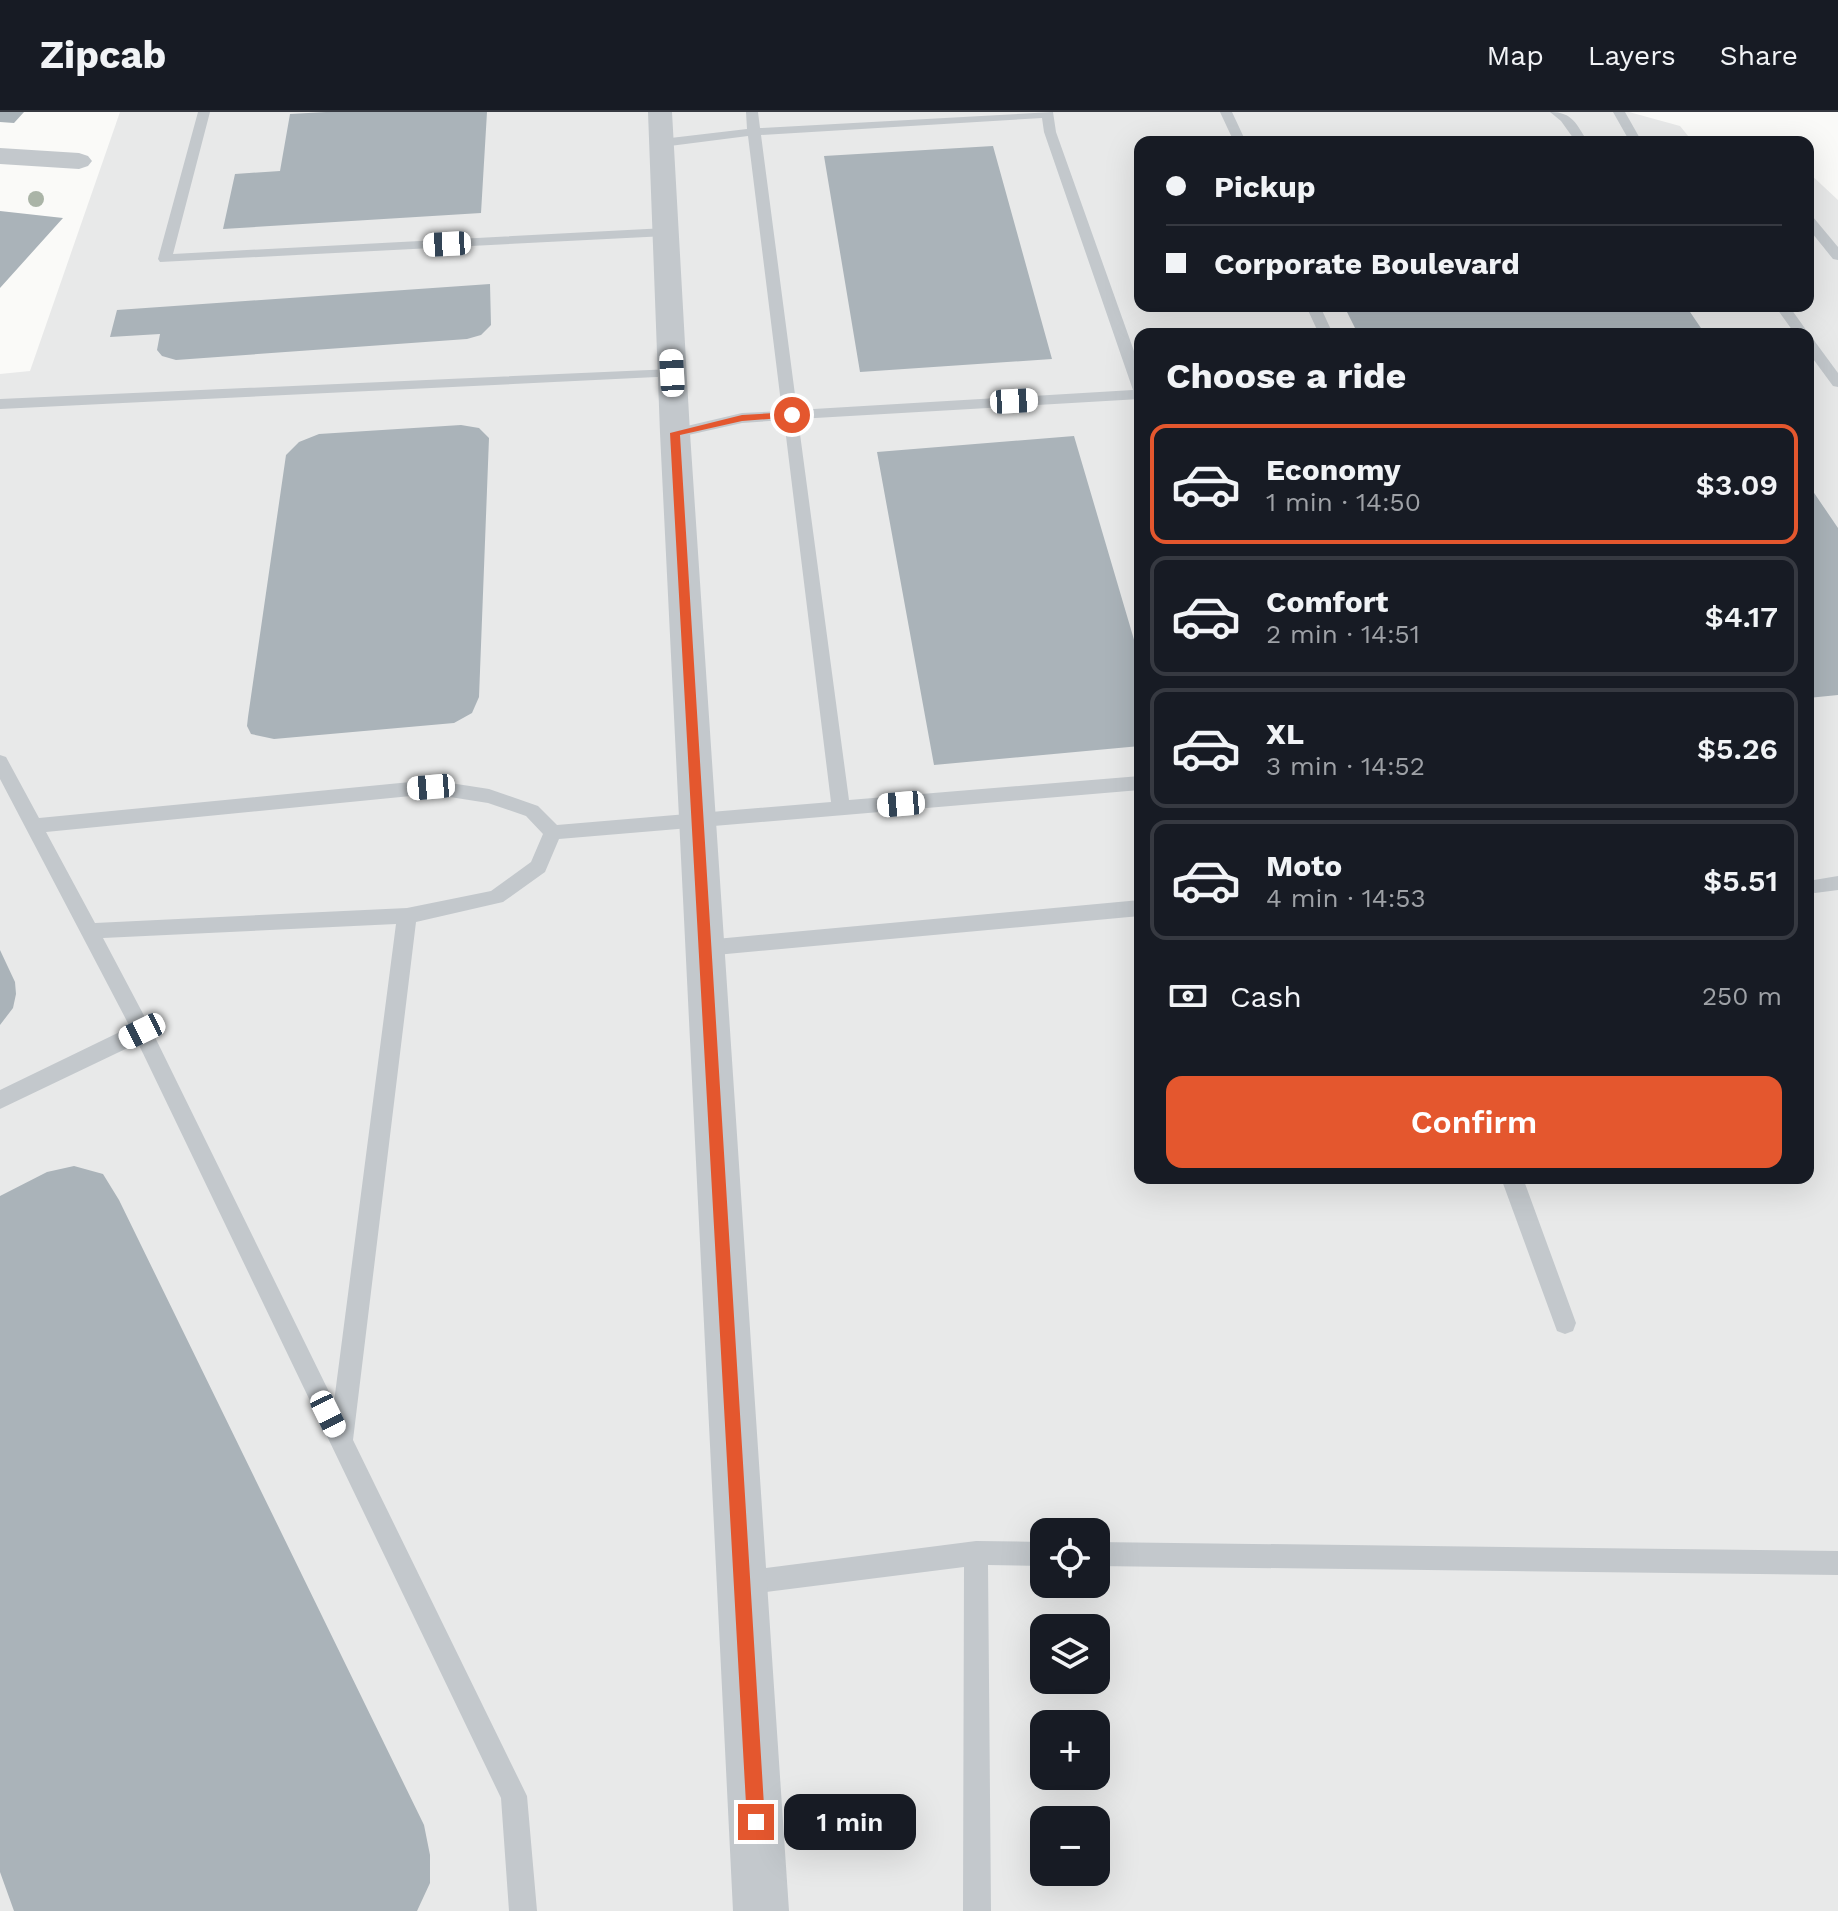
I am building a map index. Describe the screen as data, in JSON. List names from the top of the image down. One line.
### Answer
{"page":{"header":"Zipcab","nav":["Map","Layers","Share"],"banner":["Pickup","Corporate Boulevard"],"heading":"Choose a ride","list":[{"name":"Economy","note":"1 min · 14:50","value":"$3.09"},{"name":"Comfort","note":"2 min · 14:51","value":"$4.17"},{"name":"XL","note":"3 min · 14:52","value":"$5.26"},{"name":"Moto","note":"4 min · 14:53","value":"$5.51"}],"pay":["Cash","250 m"],"buttons":"Confirm","map_buttons":["+","−"],"bubble":"1 min"}}
